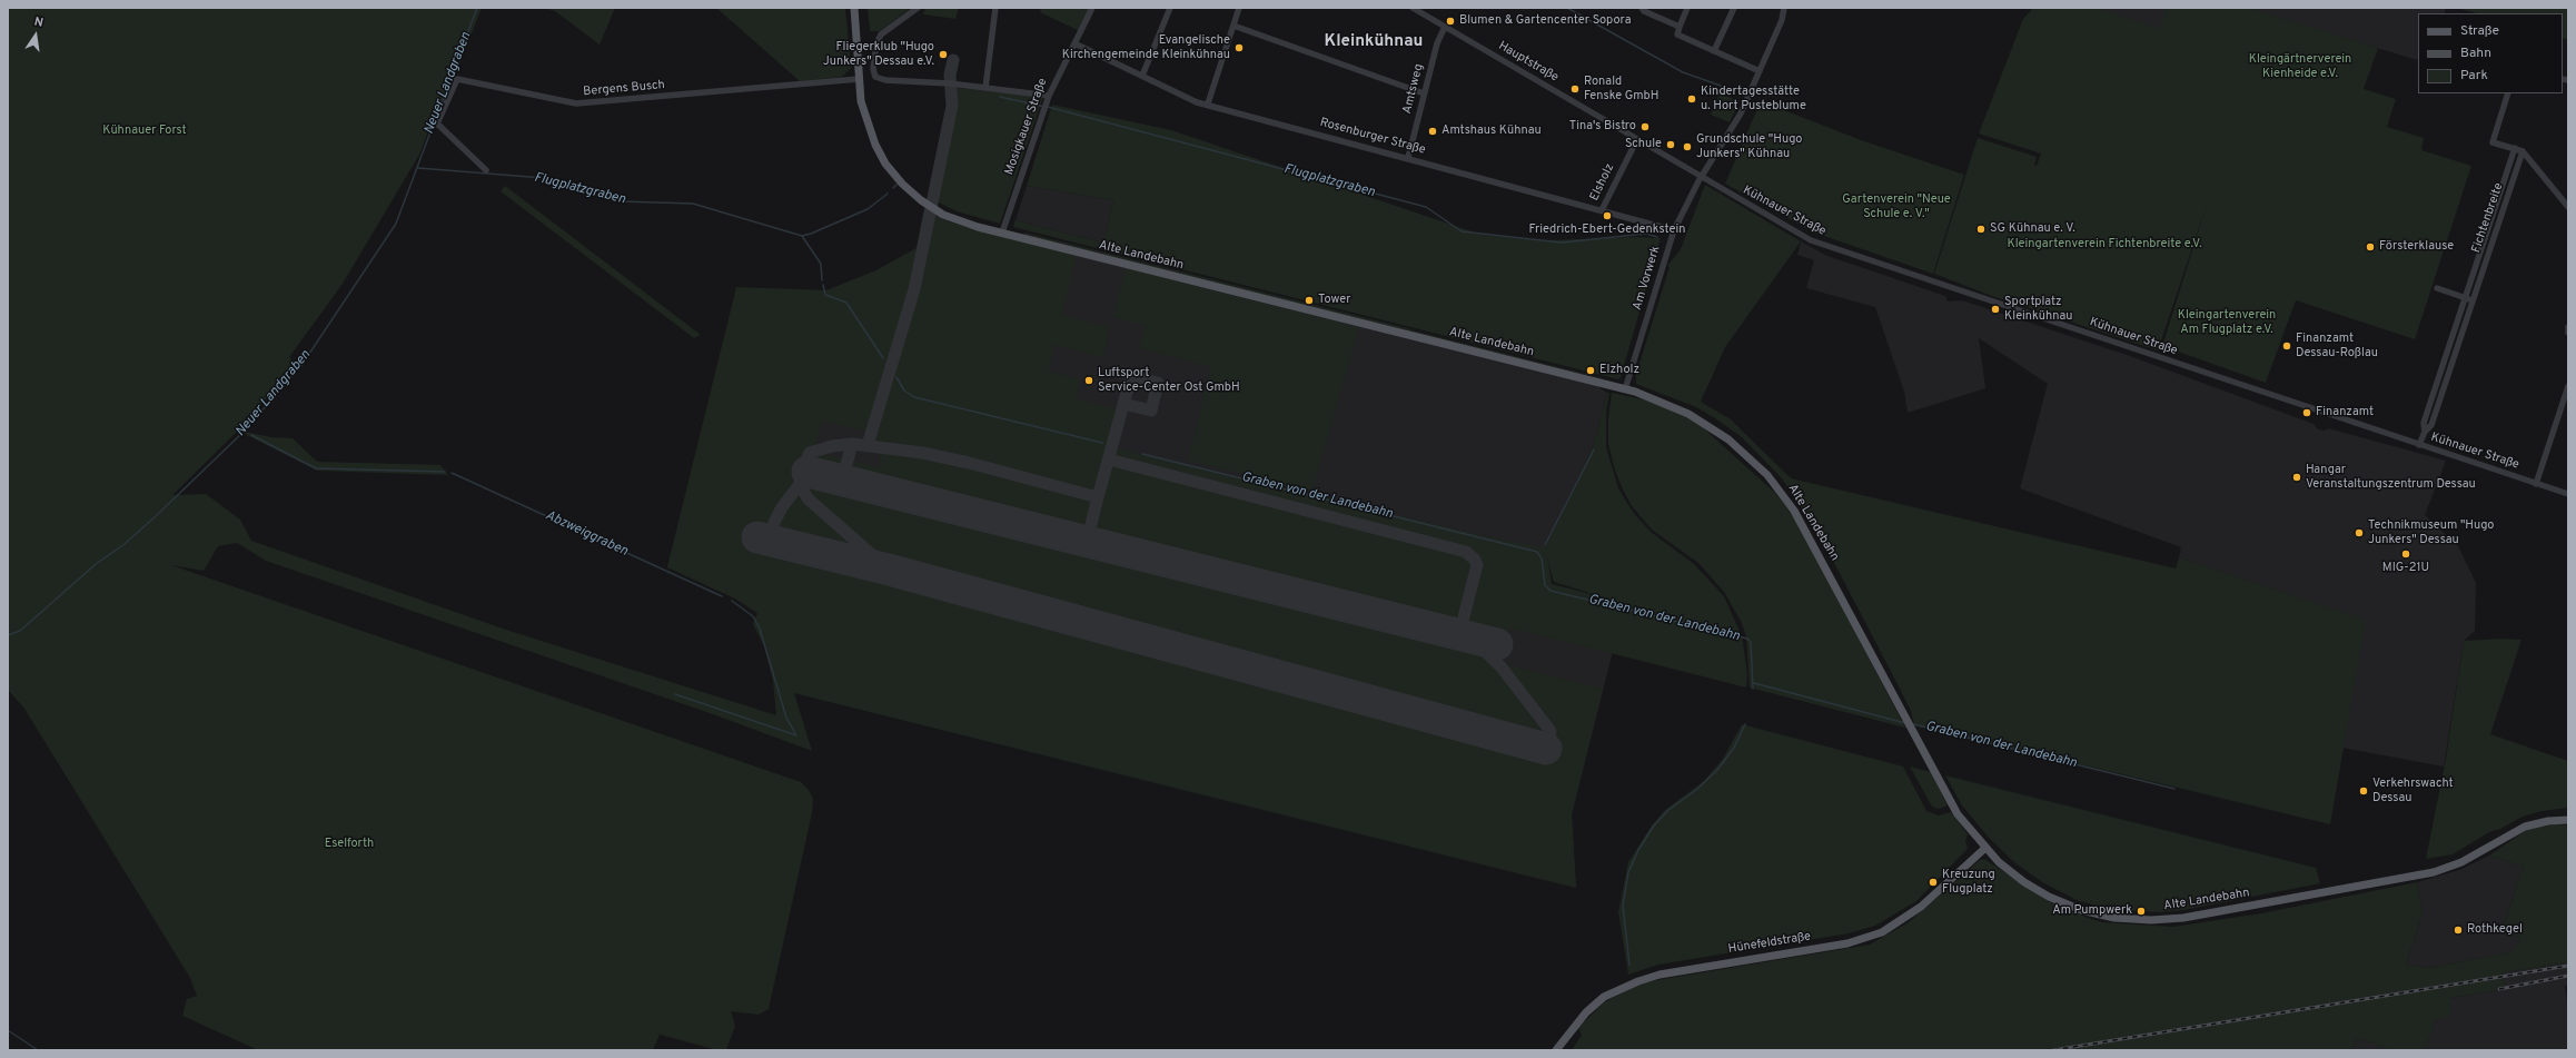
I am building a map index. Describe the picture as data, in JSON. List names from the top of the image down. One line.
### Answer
{"streets":{"main road":["Alte Landebahn","Hünefeldstraße"],"street":["Hauptstraße","Bergens Busch","Amtsweg","Mosigkauer Straße","Rosenburger Straße","Elsholz","Kühnauer Straße","Fichtenbreite","Am Vorwerk"]},"crossings":[["Hauptstraße","Amtsweg"],["Hauptstraße","Elsholz"],["Hauptstraße","Kühnauer Straße"],["Hauptstraße","Am Vorwerk"],["Bergens Busch","Alte Landebahn"],["Amtsweg","Rosenburger Straße"],["Mosigkauer Straße","Rosenburger Straße"],["Mosigkauer Straße","Alte Landebahn"],["Rosenburger Straße","Elsholz"],["Rosenburger Straße","Am Vorwerk"],["Kühnauer Straße","Fichtenbreite"],["Kühnauer Straße","Am Vorwerk"],["Alte Landebahn","Am Vorwerk"],["Alte Landebahn","Hünefeldstraße"]],"districts":["Kleinkühnau"],"water":["Neuer Landgraben","Flugplatzgraben","Graben von der Landebahn","Abzweiggraben"],"parks":["Kleingärtnerverein Kienheide e.V.","Kühnauer Forst","Gartenverein \"Neue Schule e. V.\"","Kleingartenverein Fichtenbreite e.V.","Kleingartenverein Am Flugplatz e.V.","Eselforth"],"places":["Blumen & Gartencenter Sopora","Evangelische Kirchengemeinde Kleinkühnau","Fliegerklub \"Hugo Junkers\" Dessau e.V.","Ronald Fenske GmbH","Kindertagesstätte u. Hort Pusteblume","Tina's Bistro","Amtshaus Kühnau","Schule","Grundschule \"Hugo Junkers\" Kühnau","Friedrich-Ebert-Gedenkstein","SG Kühnau e. V.","Försterklause","Tower","Sportplatz Kleinkühnau","Finanzamt Dessau-Roßlau","Elzholz","Luftsport Service-Center Ost GmbH","Finanzamt","Hangar Veranstaltungszentrum Dessau","Technikmuseum \"Hugo Junkers\" Dessau","MIG-21U","Verkehrswacht Dessau","Kreuzung Flugplatz","Am Pumpwerk","Rothkegel"],"legend":["Straße","Bahn","Park"],"north":"top"}
